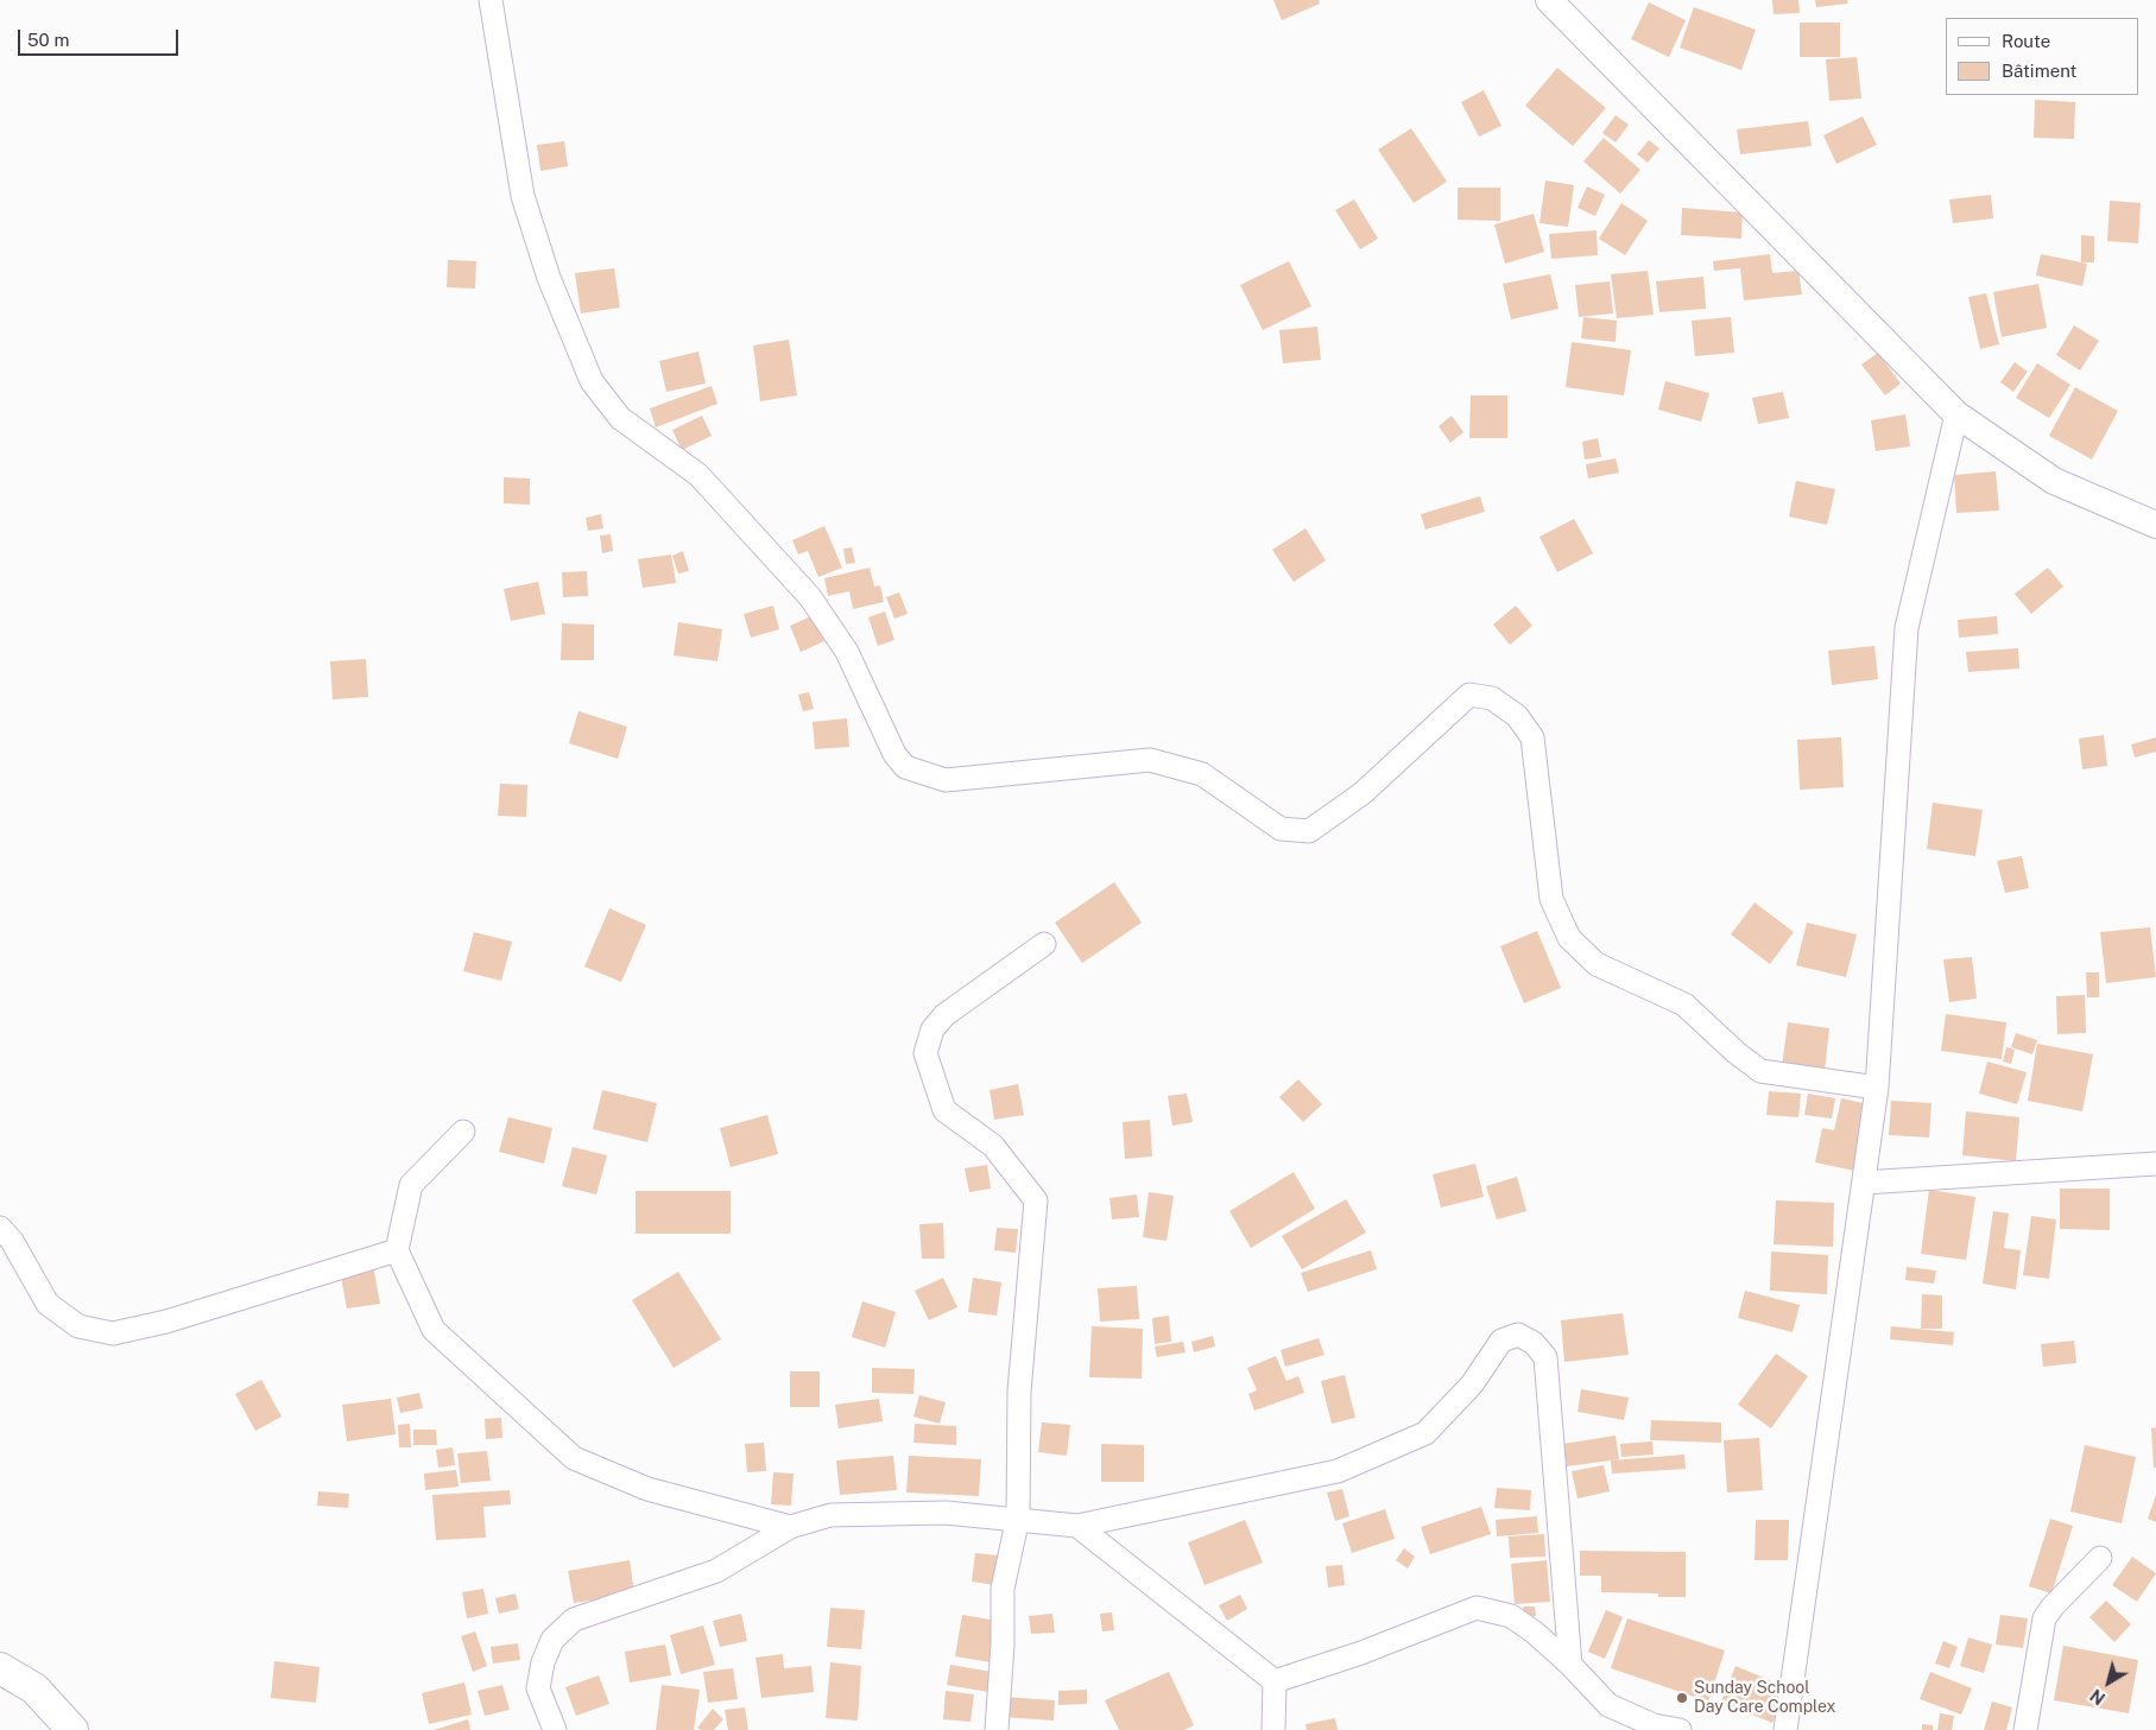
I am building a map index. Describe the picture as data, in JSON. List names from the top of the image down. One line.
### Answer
{"places":["Sunday School Day Care Complex"],"legend":["Route","Bâtiment"],"scale_bar":"50 m","north":"bottom left"}
